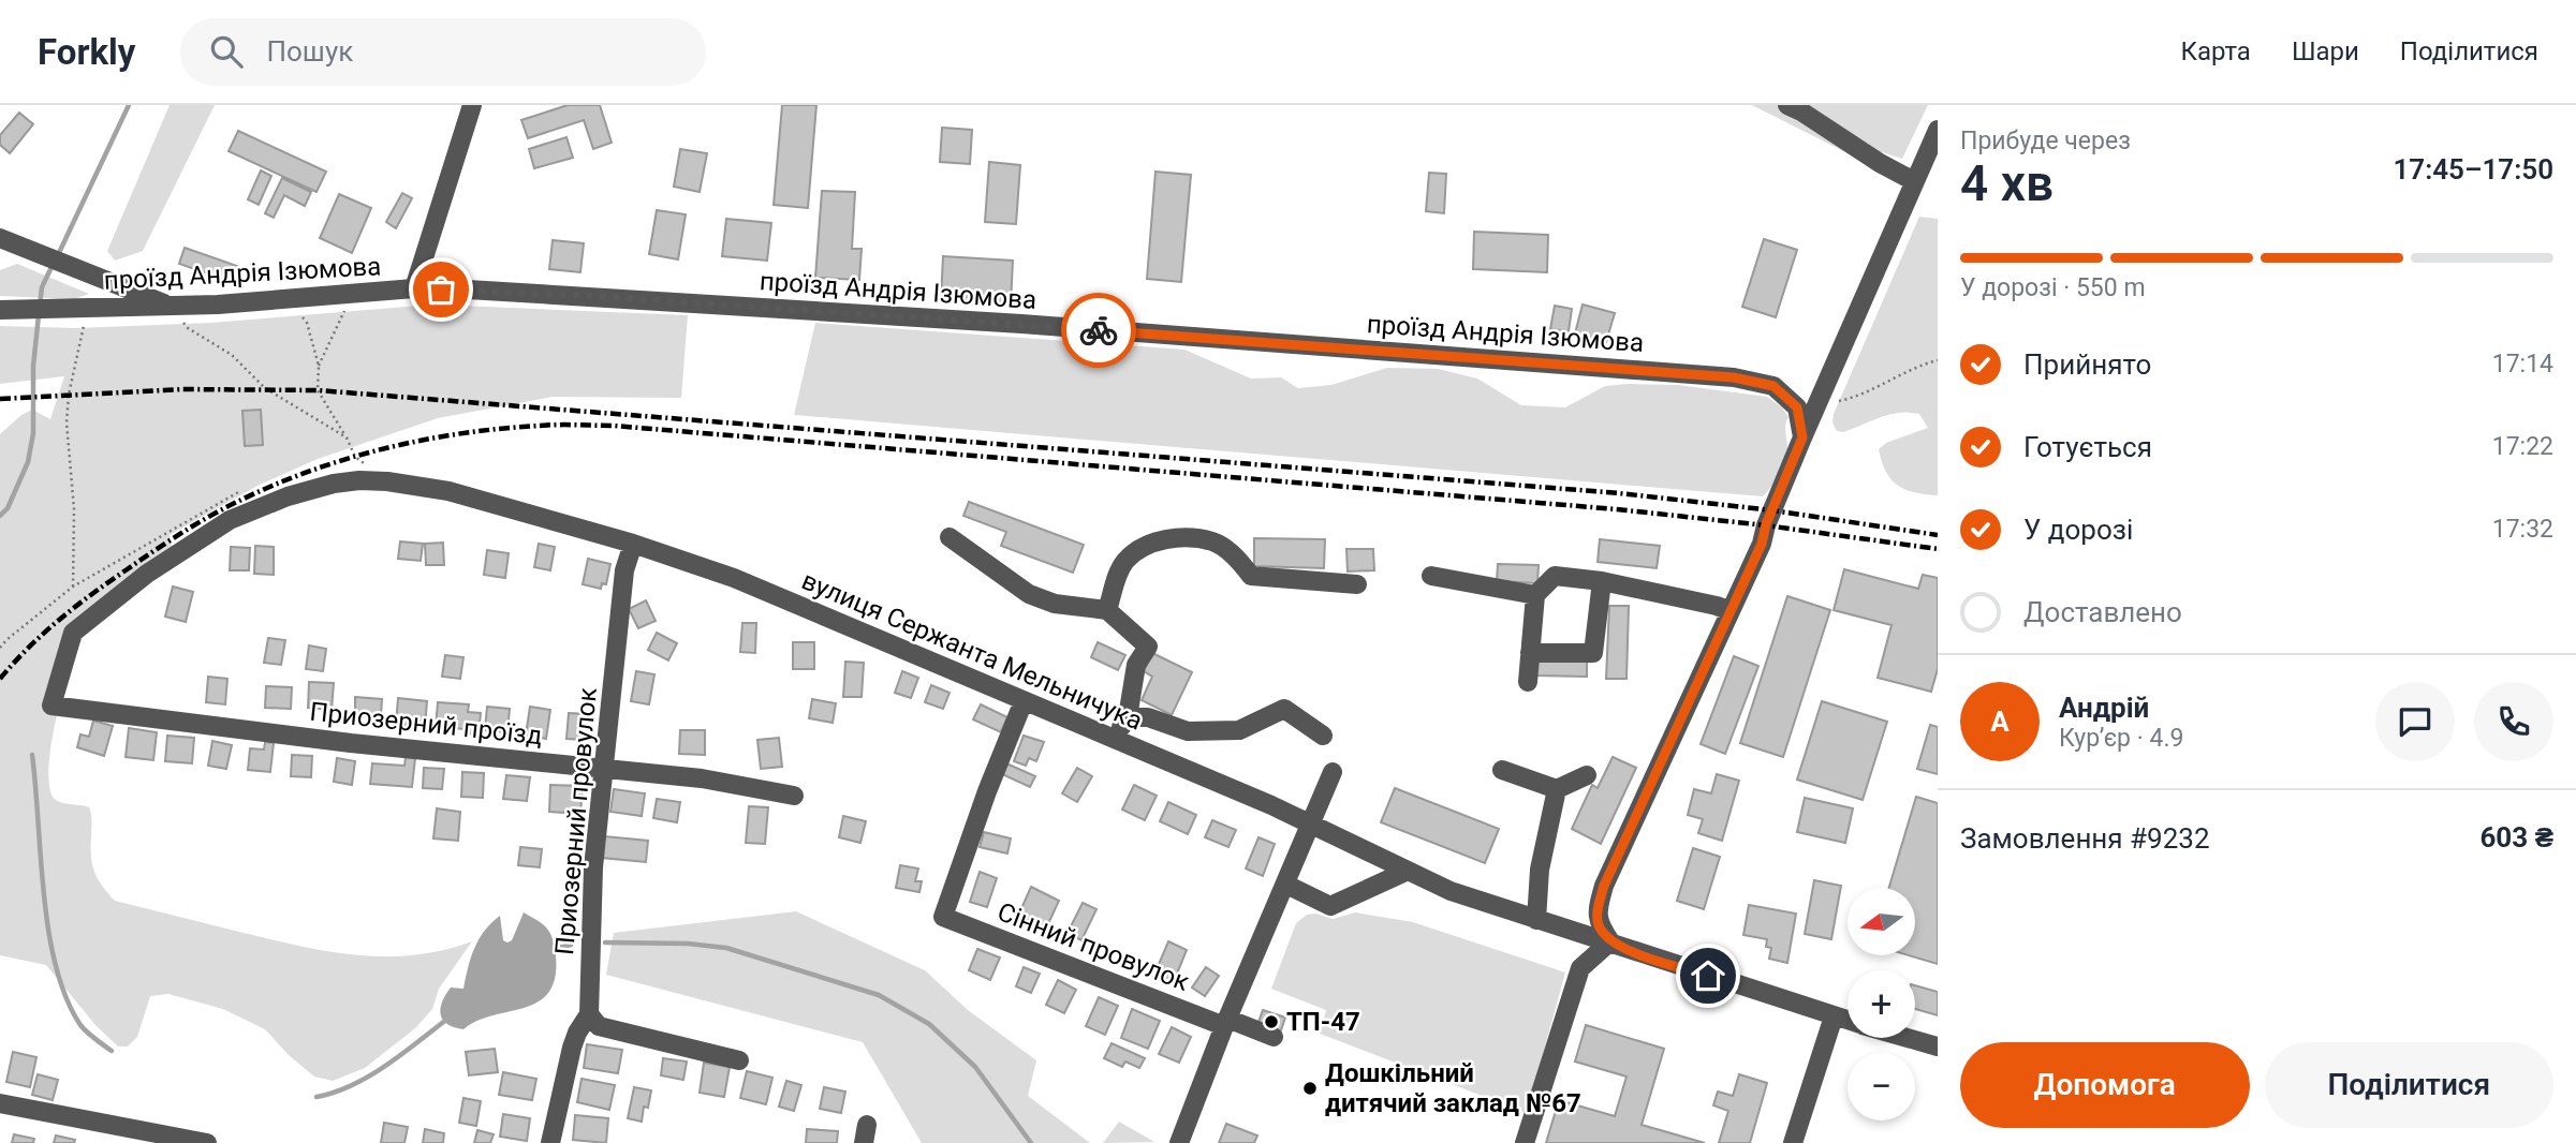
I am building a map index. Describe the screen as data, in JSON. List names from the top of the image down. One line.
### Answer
{"streets":{"street":["проїзд Андрія Ізюмова","вулиця Сержанта Мельничука","Приозерний проїзд","Приозерний провулок","Сінний провулок"]},"crossings":[["вулиця Сержанта Мельничука","Приозерний проїзд"],["вулиця Сержанта Мельничука","Приозерний провулок"],["вулиця Сержанта Мельничука","Сінний провулок"],["Приозерний проїзд","Приозерний провулок"]],"places":["ТП-47","Дошкільний дитячий заклад №67"],"north":"left","page":{"header":"Forkly","search":"Пошук","nav":["Карта","Шари","Поділитися"],"heading":["4 хв","Прибуде через","17:45–17:50"],"panel":["Андрій","Кур’єр · 4.9","Замовлення #9232","603 ₴"],"bar":"У дорозі · 550 m","list":[["Прийнято","17:14"],["Готується","17:22"],["У дорозі","17:32"],"Доставлено"],"round":"А","map_buttons":["+","−"],"buttons":["Допомога","Поділитися"]}}
